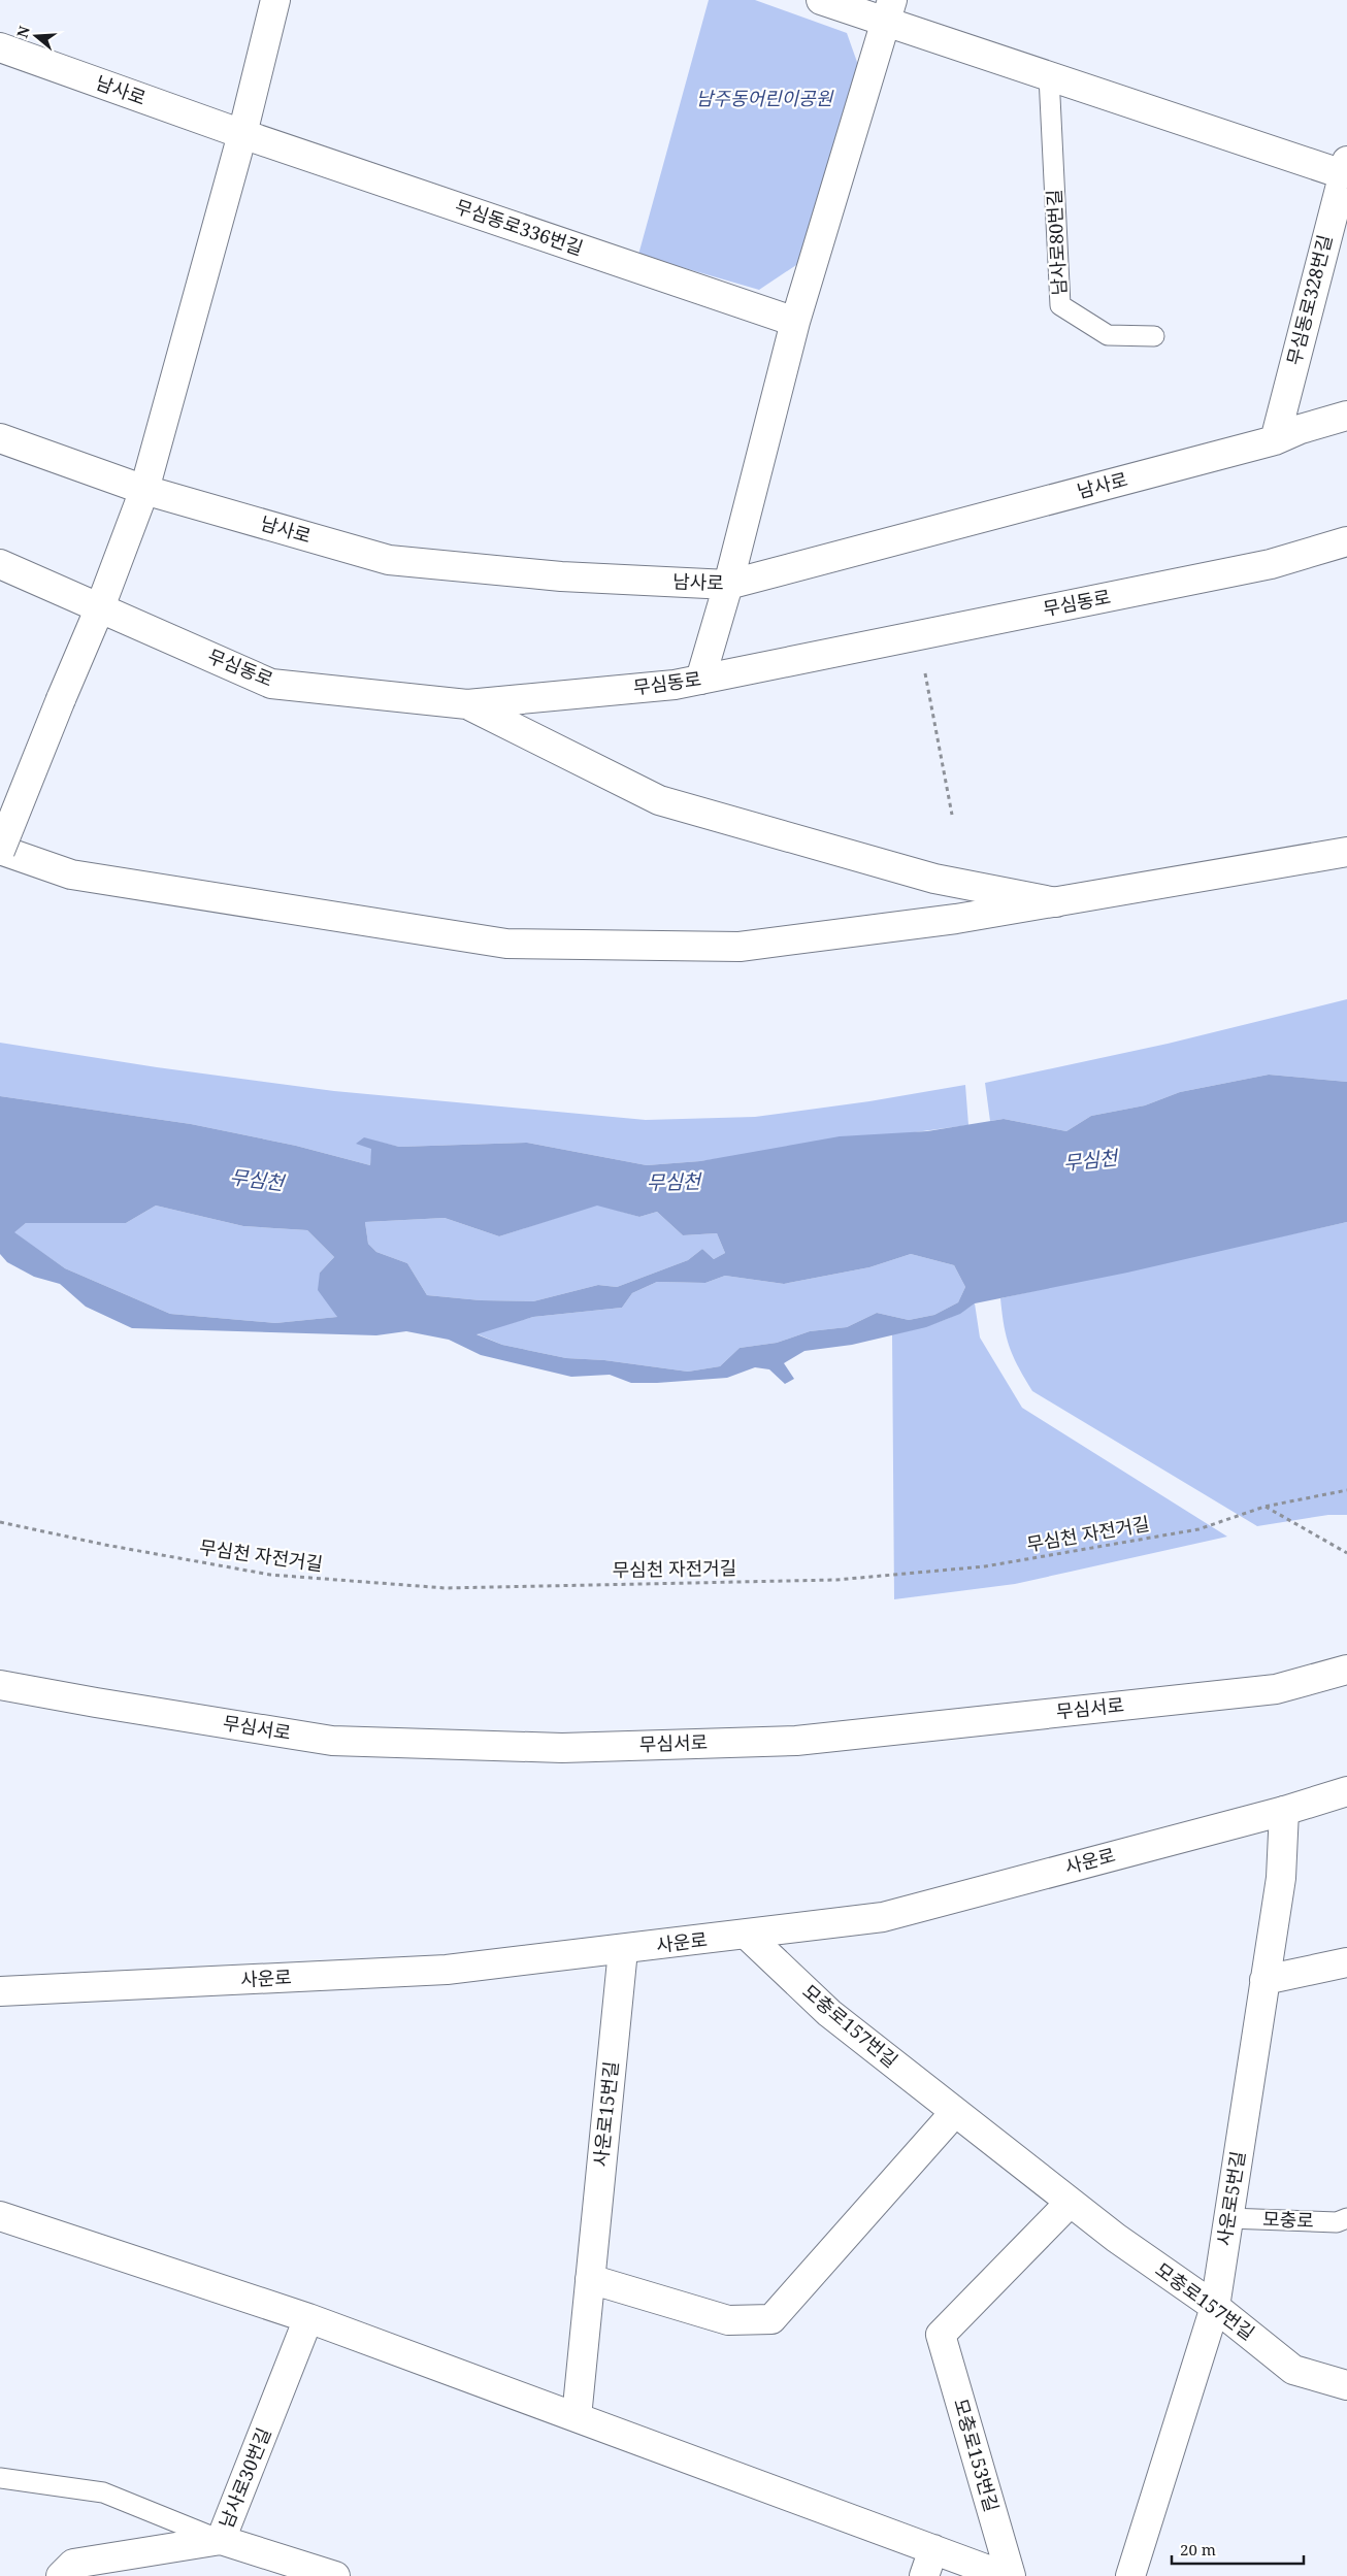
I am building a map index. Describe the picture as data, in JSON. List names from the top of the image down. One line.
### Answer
{"streets":{"street":["남사로","무심동로336번길","무심동로328번길","무심동로","무심서로","사운로","모충로157번길","사운로15번길","사운로5번길","모충로153번길","남사로30번길"],"lane":["남사로80번길","모충로"],"path":["무심천 자전거길"]},"crossings":[["남사로","무심동로336번길"],["남사로","무심동로328번길"],["사운로","모충로157번길"],["사운로","사운로15번길"],["사운로","사운로5번길"],["모충로157번길","사운로5번길"],["모충로157번길","모충로153번길"],["사운로5번길","모충로"]],"water":["무심천"],"parks":["남주동어린이공원"],"scale_bar":"20 m","north":"left"}
